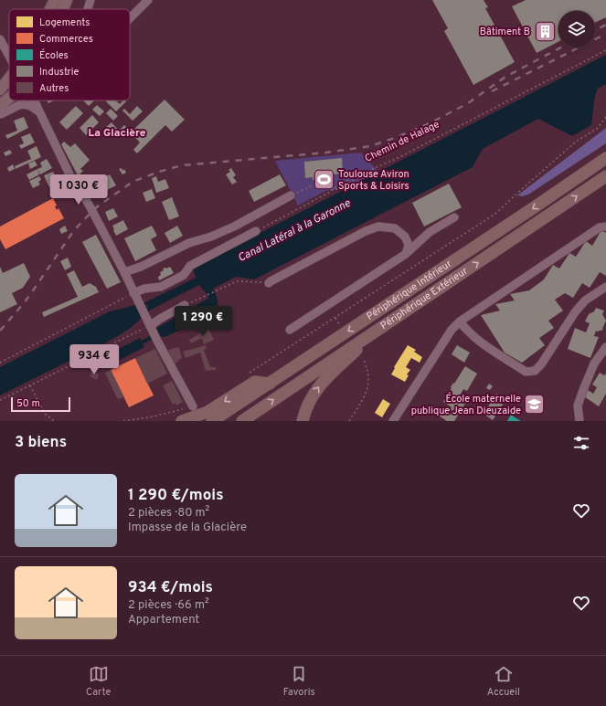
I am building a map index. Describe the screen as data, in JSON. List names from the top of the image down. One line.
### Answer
{"streets":{"highway":["Périphérique Intérieur","Périphérique Extérieur"],"path":["Chemin de Halage"]},"districts":["La Glacière"],"water":["Canal Latéral à la Garonne"],"places":{"building":["Bâtiment B"],"sports":["Toulouse Aviron Sports & Loisirs"],"school or university":["École maternelle publique Jean Dieuzaide"]},"legend":["Logements","Commerces","Écoles","Industrie","Autres"],"scale_bar":"50 m","page":{"price":["1 030 €","1 290 €","934 €"],"scale":"50 m","heading":"3 biens","list":[{"name":"1 290 €/mois","note":"2 pièces · 80 m² · Impasse de la Glacière"},{"name":"934 €/mois","note":"2 pièces · 66 m² · Appartement"}],"tabs":["Carte","Favoris","Accueil"]}}
